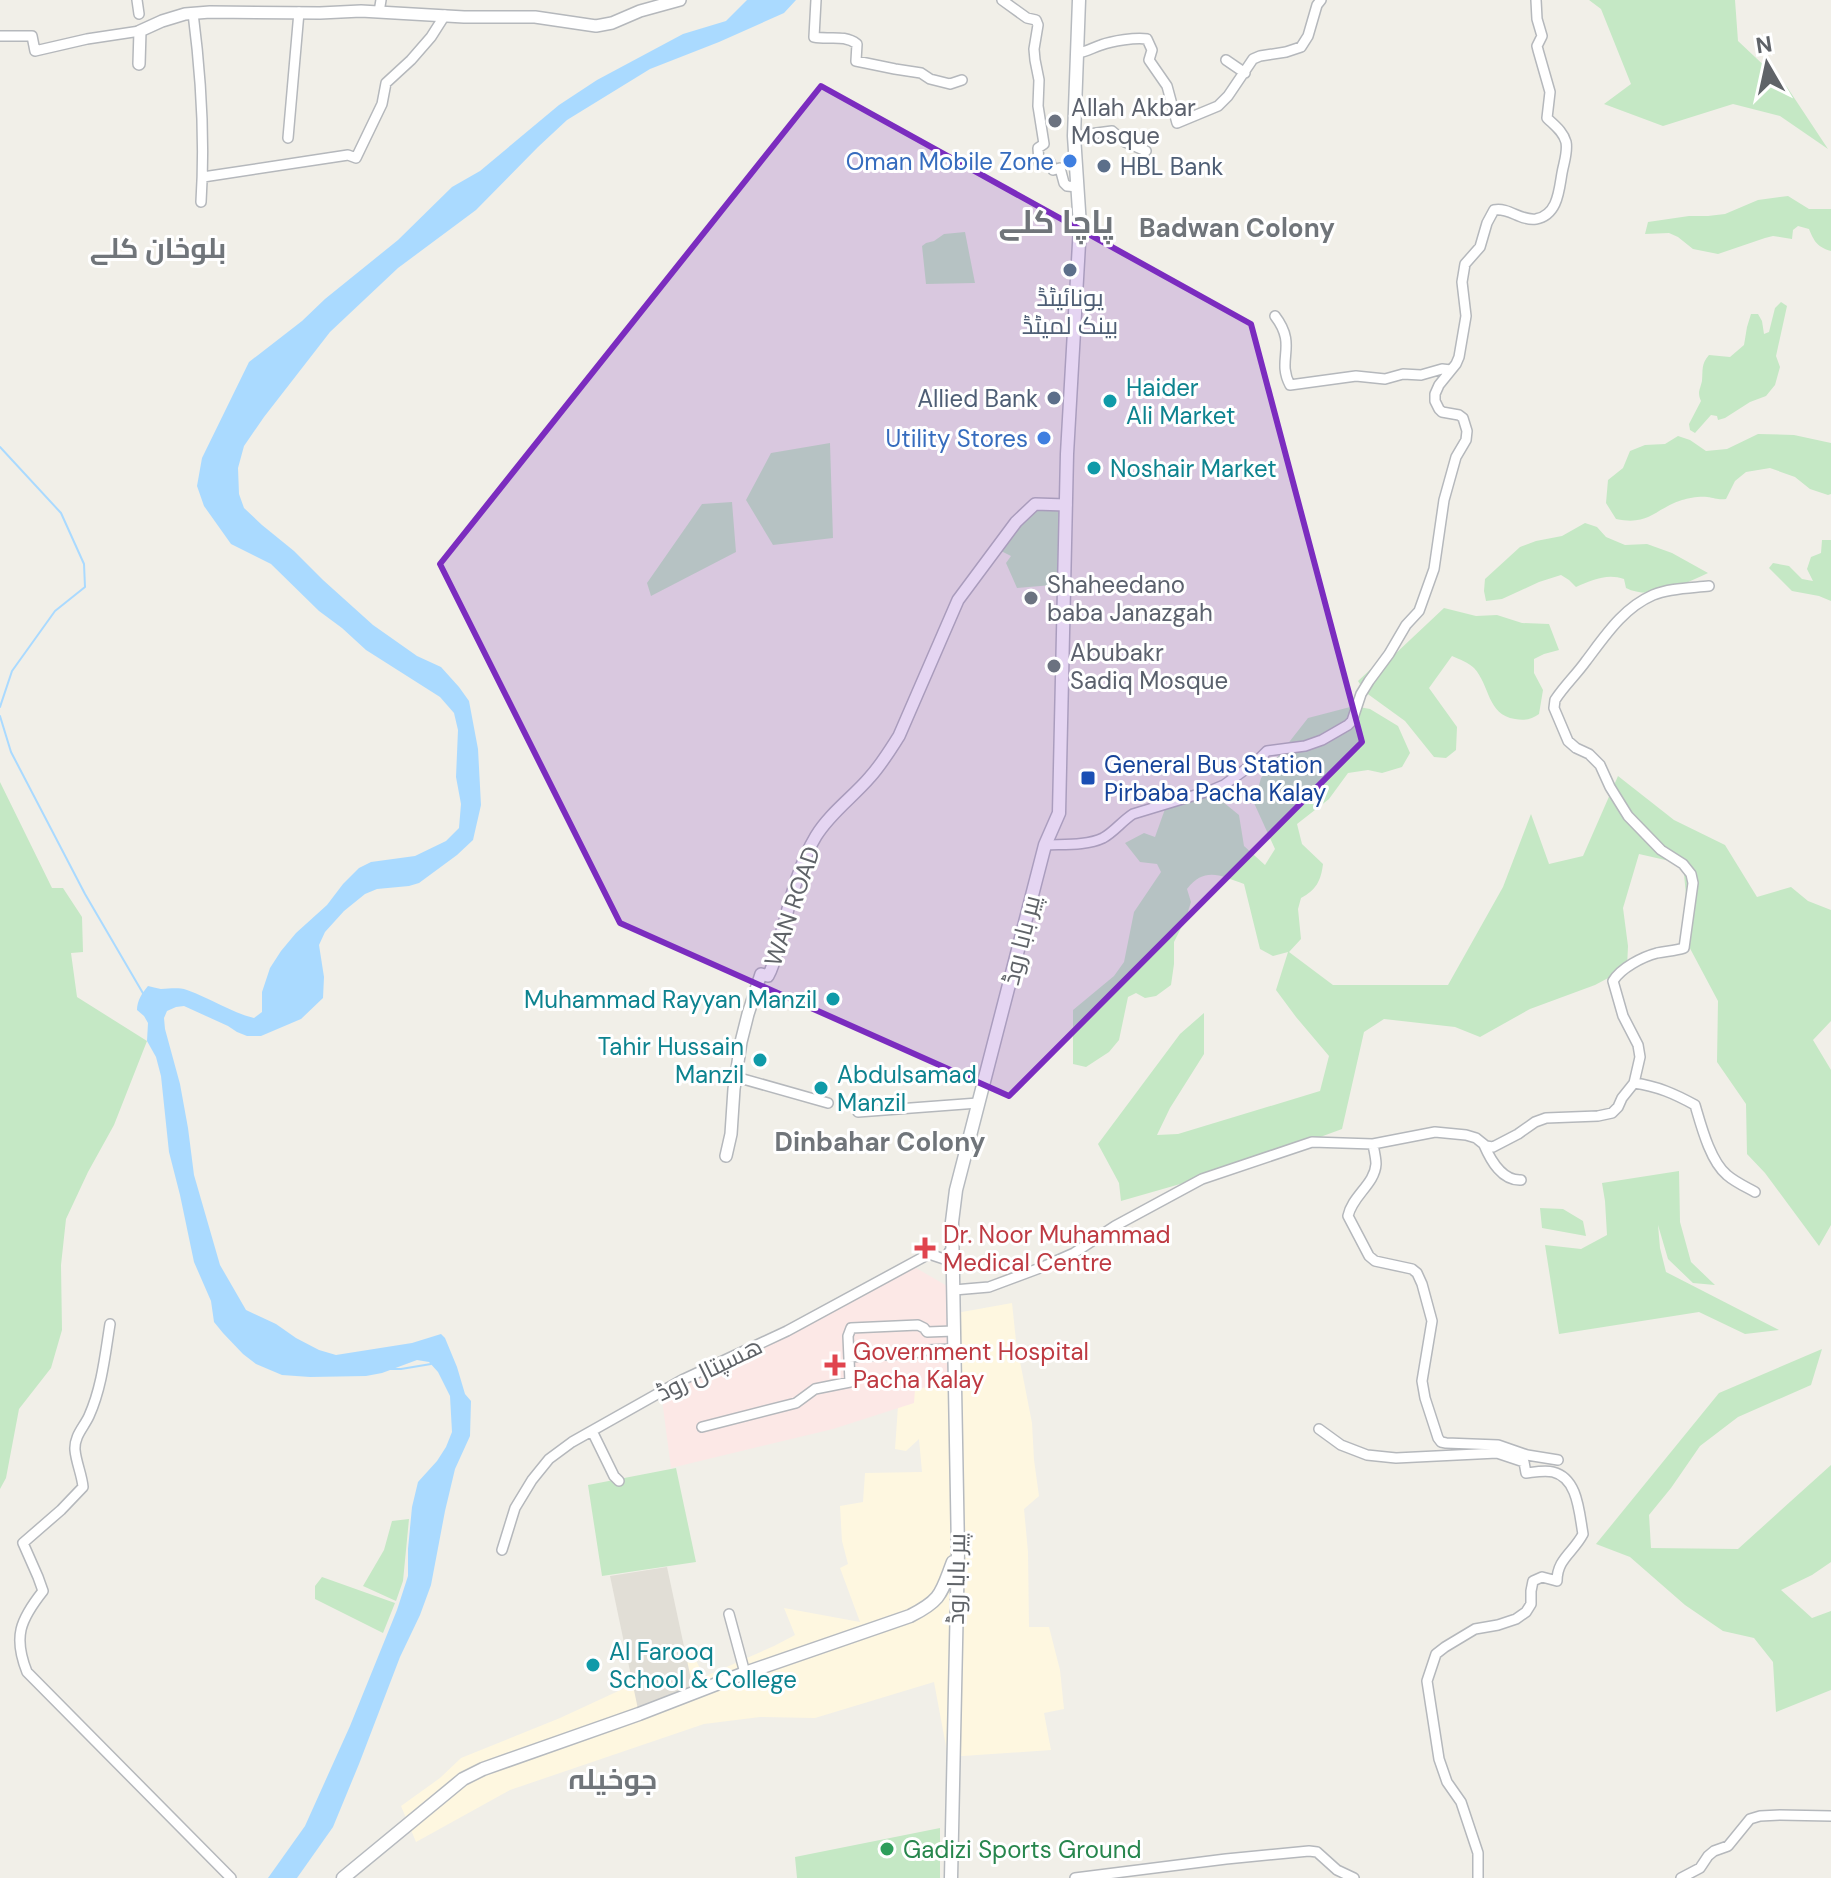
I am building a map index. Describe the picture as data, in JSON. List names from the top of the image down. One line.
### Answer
{"streets":{"main road":["پیر بابا روڈ"],"street":["WAN ROAD","ھسپتال روڈ"]},"crossings":[["WAN ROAD","پیر بابا روڈ"],["پیر بابا روڈ","ھسپتال روڈ"]],"districts":["پاچا کلے","Badwan Colony","بلوخان كلے","Dinbahar Colony","جوخیلہ"],"places":{"other":["Allah Akbar Mosque","Oman Mobile Zone","HBL Bank","یونائیٹڈ بینک لمیٹڈ","Allied Bank","Haider Ali Market","Utility Stores","Noshair Market","Shaheedano baba Janazgah","Abubakr Sadiq Mosque","Muhammad Rayyan Manzil","Tahir Hussain Manzil","Abdulsamad Manzil","Al Farooq School & College","Gadizi Sports Ground"],"transit":["General Bus Station Pirbaba Pacha Kalay"],"health":["Dr. Noor Muhammad Medical Centre","Government Hospital Pacha Kalay"]},"north":"top"}
